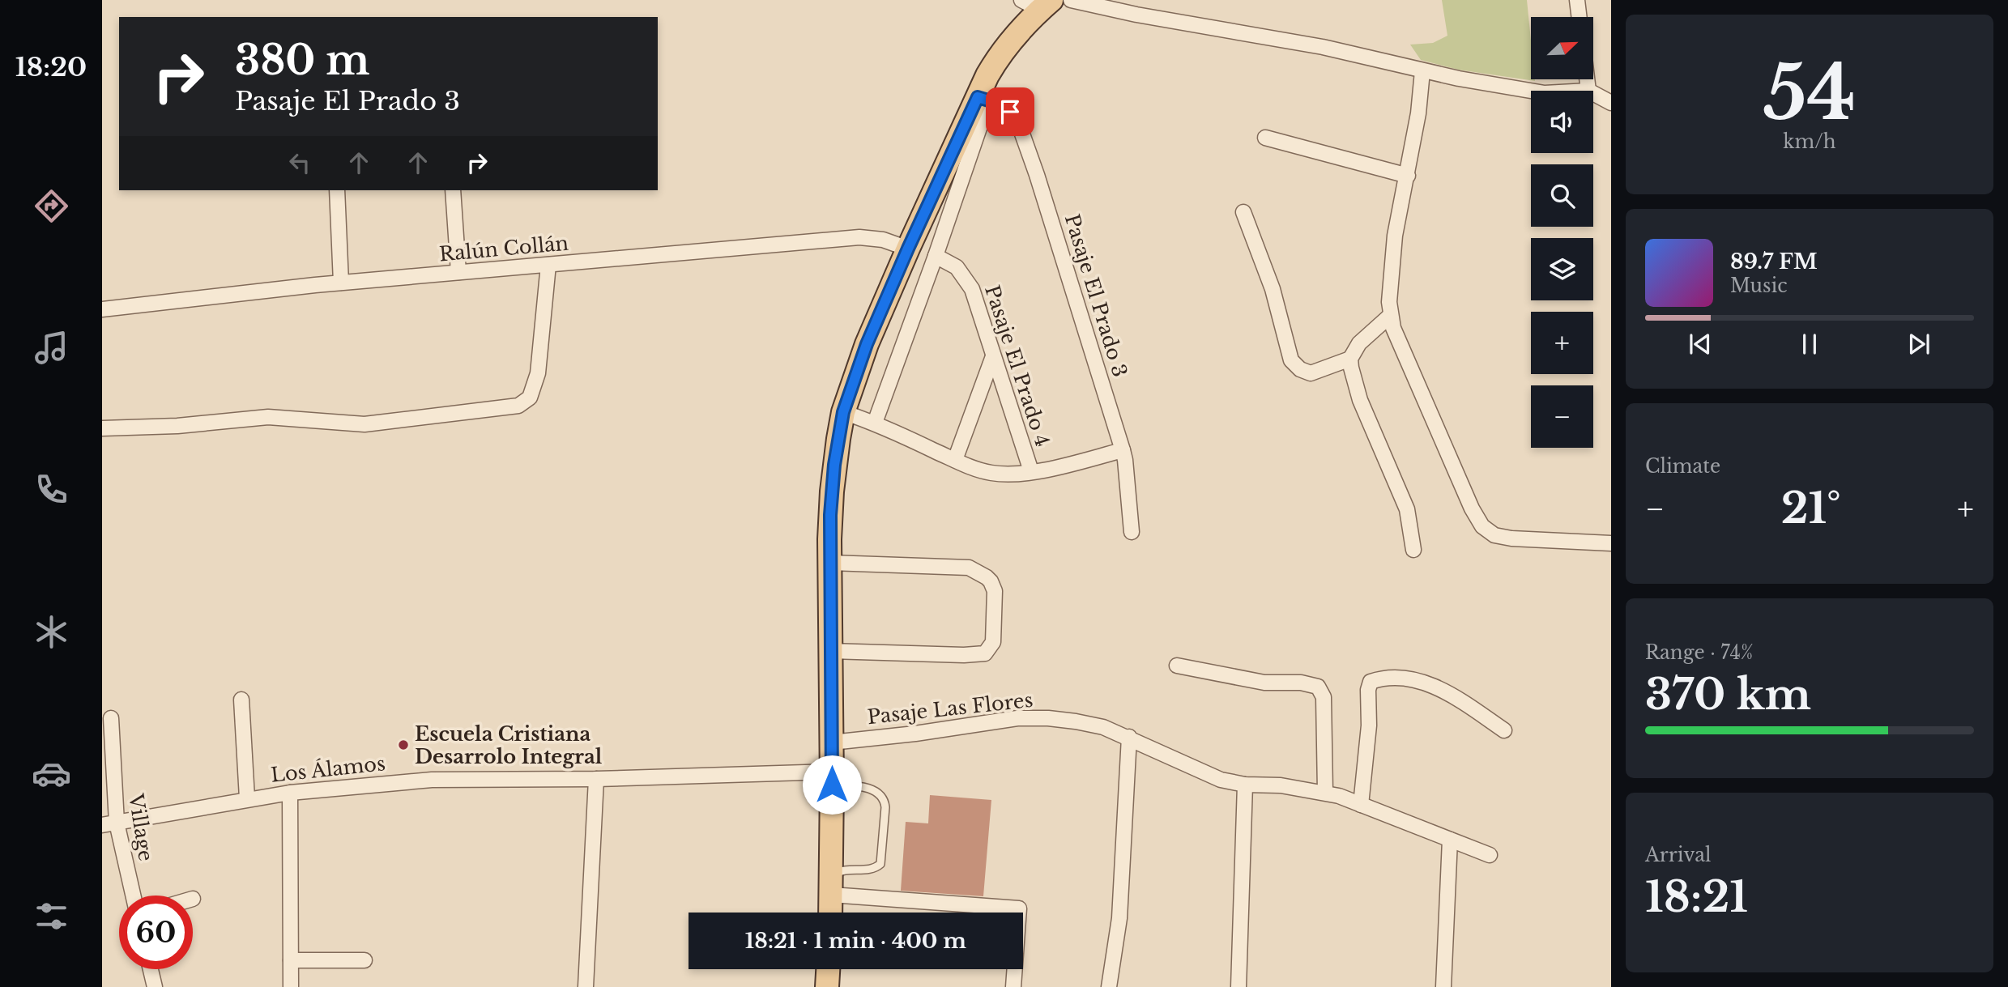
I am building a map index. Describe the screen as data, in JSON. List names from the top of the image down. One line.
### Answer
{"streets":{"street":["Ralún Collán","Pasaje El Prado 3","Pasaje El Prado 4","Pasaje Las Flores","Los Álamos","Village"]},"crossings":[["Los Álamos","Village"]],"places":["Escuela Cristiana Desarrolo Integral"],"north":"top right","page":{"tabs":"18:20","tile":[["54","km/h"],"Climate",["Range · 74%","370 km"],["Arrival","18:21"]],"map_buttons":["+","−"],"turn":["380 m","Pasaje El Prado 3"],"song":["89.7 FM","Music"],"heat":["−","21°","+"],"limit":"60","trip":"18:21 · 1 min · 400 m"}}
